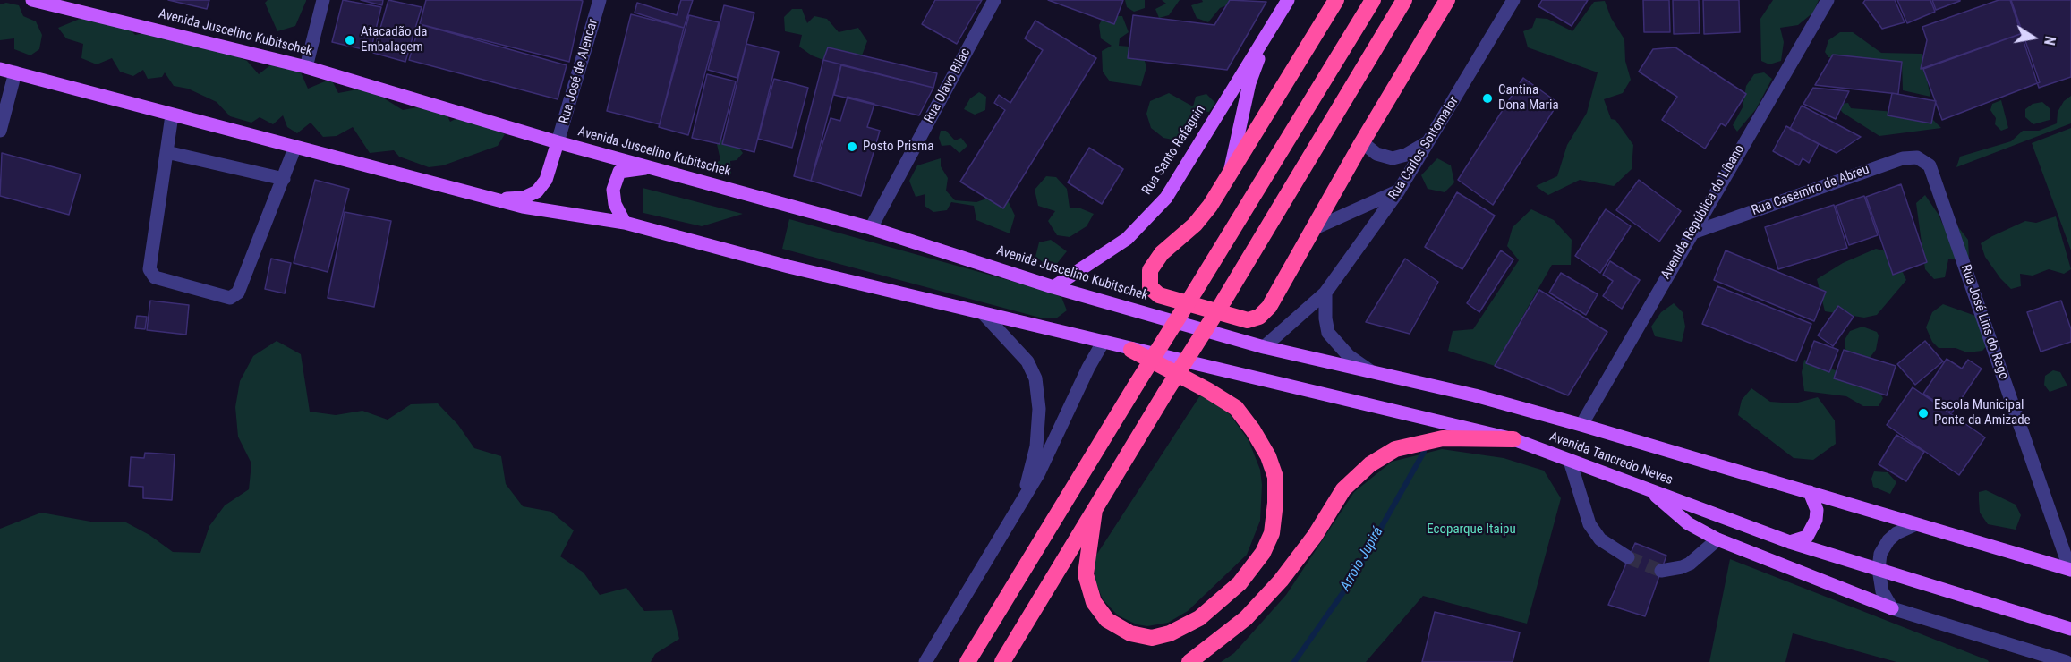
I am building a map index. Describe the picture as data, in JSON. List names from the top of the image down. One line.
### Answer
{"streets":{"main road":["Avenida Juscelino Kubitschek","Rua Santo Rafagnin","Avenida Tancredo Neves"],"street":["Rua José de Alencar","Rua Olavo Bilac","Rua Carlos Sottomaior","Rua Casemiro de Abreu","Avenida República do Líbano","Rua José Lins do Rego"]},"crossings":[["Avenida Juscelino Kubitschek","Rua José de Alencar"],["Avenida Juscelino Kubitschek","Rua Olavo Bilac"],["Avenida Juscelino Kubitschek","Rua Carlos Sottomaior"],["Avenida Juscelino Kubitschek","Rua Santo Rafagnin"],["Avenida Juscelino Kubitschek","Avenida Tancredo Neves"],["Rua Carlos Sottomaior","Avenida Tancredo Neves"],["Rua Casemiro de Abreu","Avenida República do Líbano"],["Rua Casemiro de Abreu","Rua José Lins do Rego"],["Avenida República do Líbano","Avenida Tancredo Neves"],["Rua José Lins do Rego","Avenida Tancredo Neves"]],"water":["Arroio Jupirá"],"parks":["Ecoparque Itaipu"],"places":["Atacadão da Embalagem","Cantina Dona Maria","Posto Prisma","Escola Municipal Ponte da Amizade"],"north":"right"}
